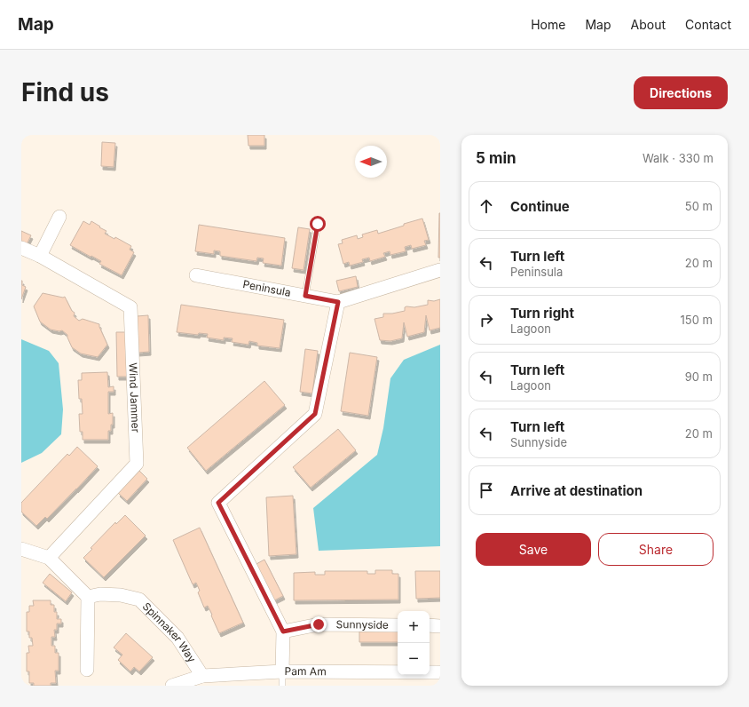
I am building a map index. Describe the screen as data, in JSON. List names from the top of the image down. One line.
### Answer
{"streets":{"street":["Peninsula","Wind Jammer","Sunnyside","Spinnaker Way","Pam Am"]},"crossings":[["Spinnaker Way","Pam Am"]],"north":"left","page":{"header":"Map","nav":["Home","Map","About","Contact"],"buttons":["Directions",["Save","Share"]],"title":"Find us","heading":["5 min","Walk · 330 m"],"list":[["Continue","50 m"],["Turn left","Peninsula","20 m"],["Turn right","Lagoon","150 m"],["Turn left","Lagoon","90 m"],["Turn left","Sunnyside","20 m"],"Arrive at destination"],"map_buttons":["+","−"]}}
